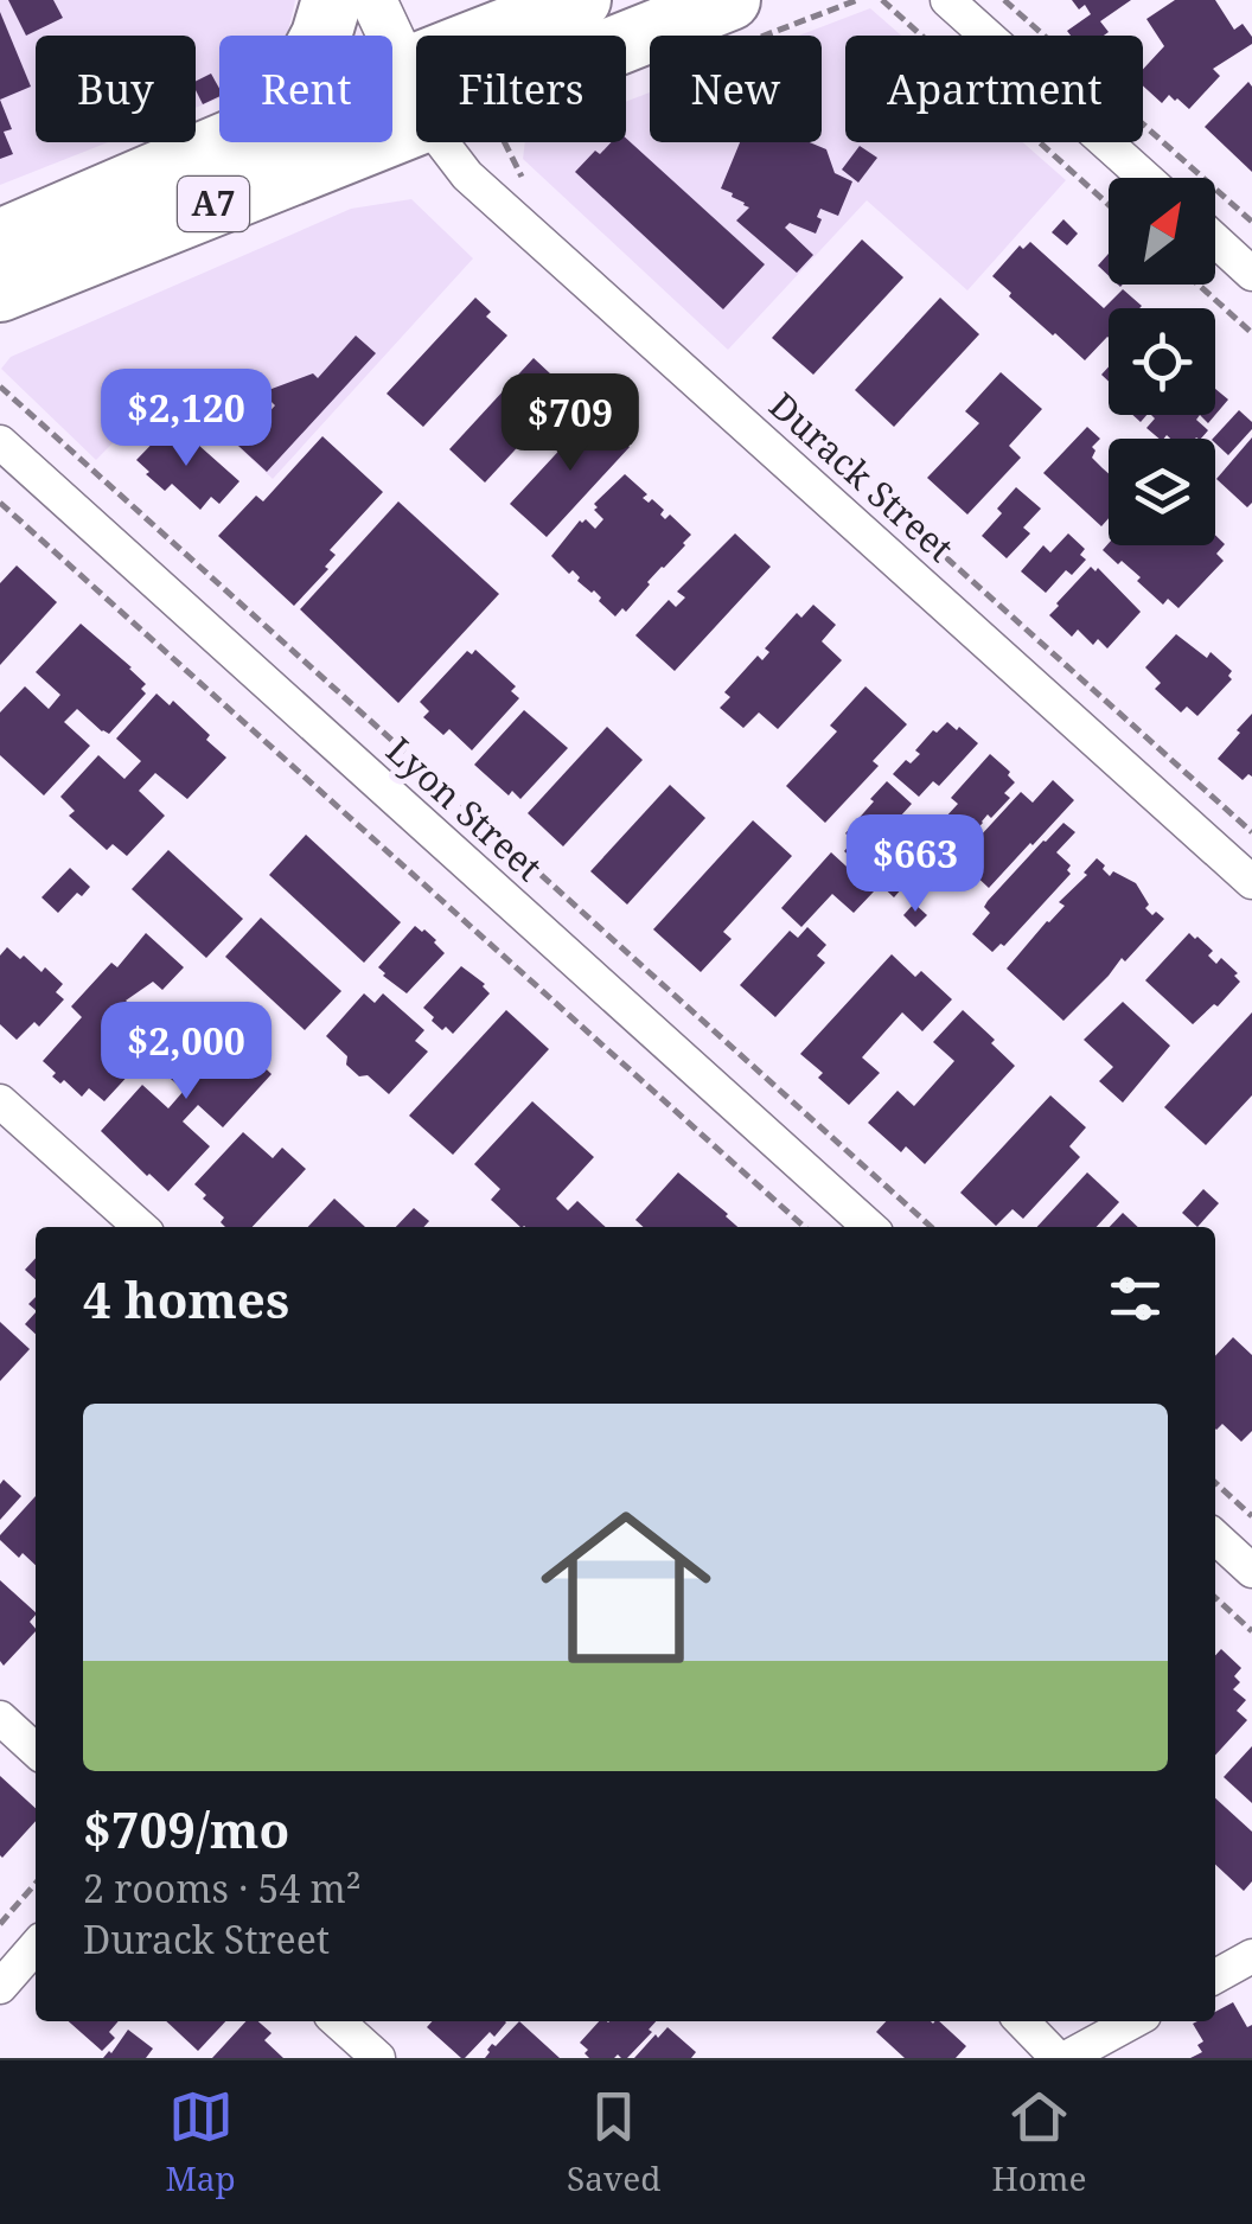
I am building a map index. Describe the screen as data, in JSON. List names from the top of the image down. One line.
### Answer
{"streets":{"highway":["A7"],"street":["Durack Street","Lyon Street"]},"north":"top right","page":{"chip":["Buy","Rent","Filters","New","Apartment"],"price":["$2,120","$709","$663","$2,000"],"heading":"4 homes","list":[{"name":"$709/mo","note":"2 rooms · 54 m² · Durack Street"}],"tabs":["Map","Saved","Home"]}}
